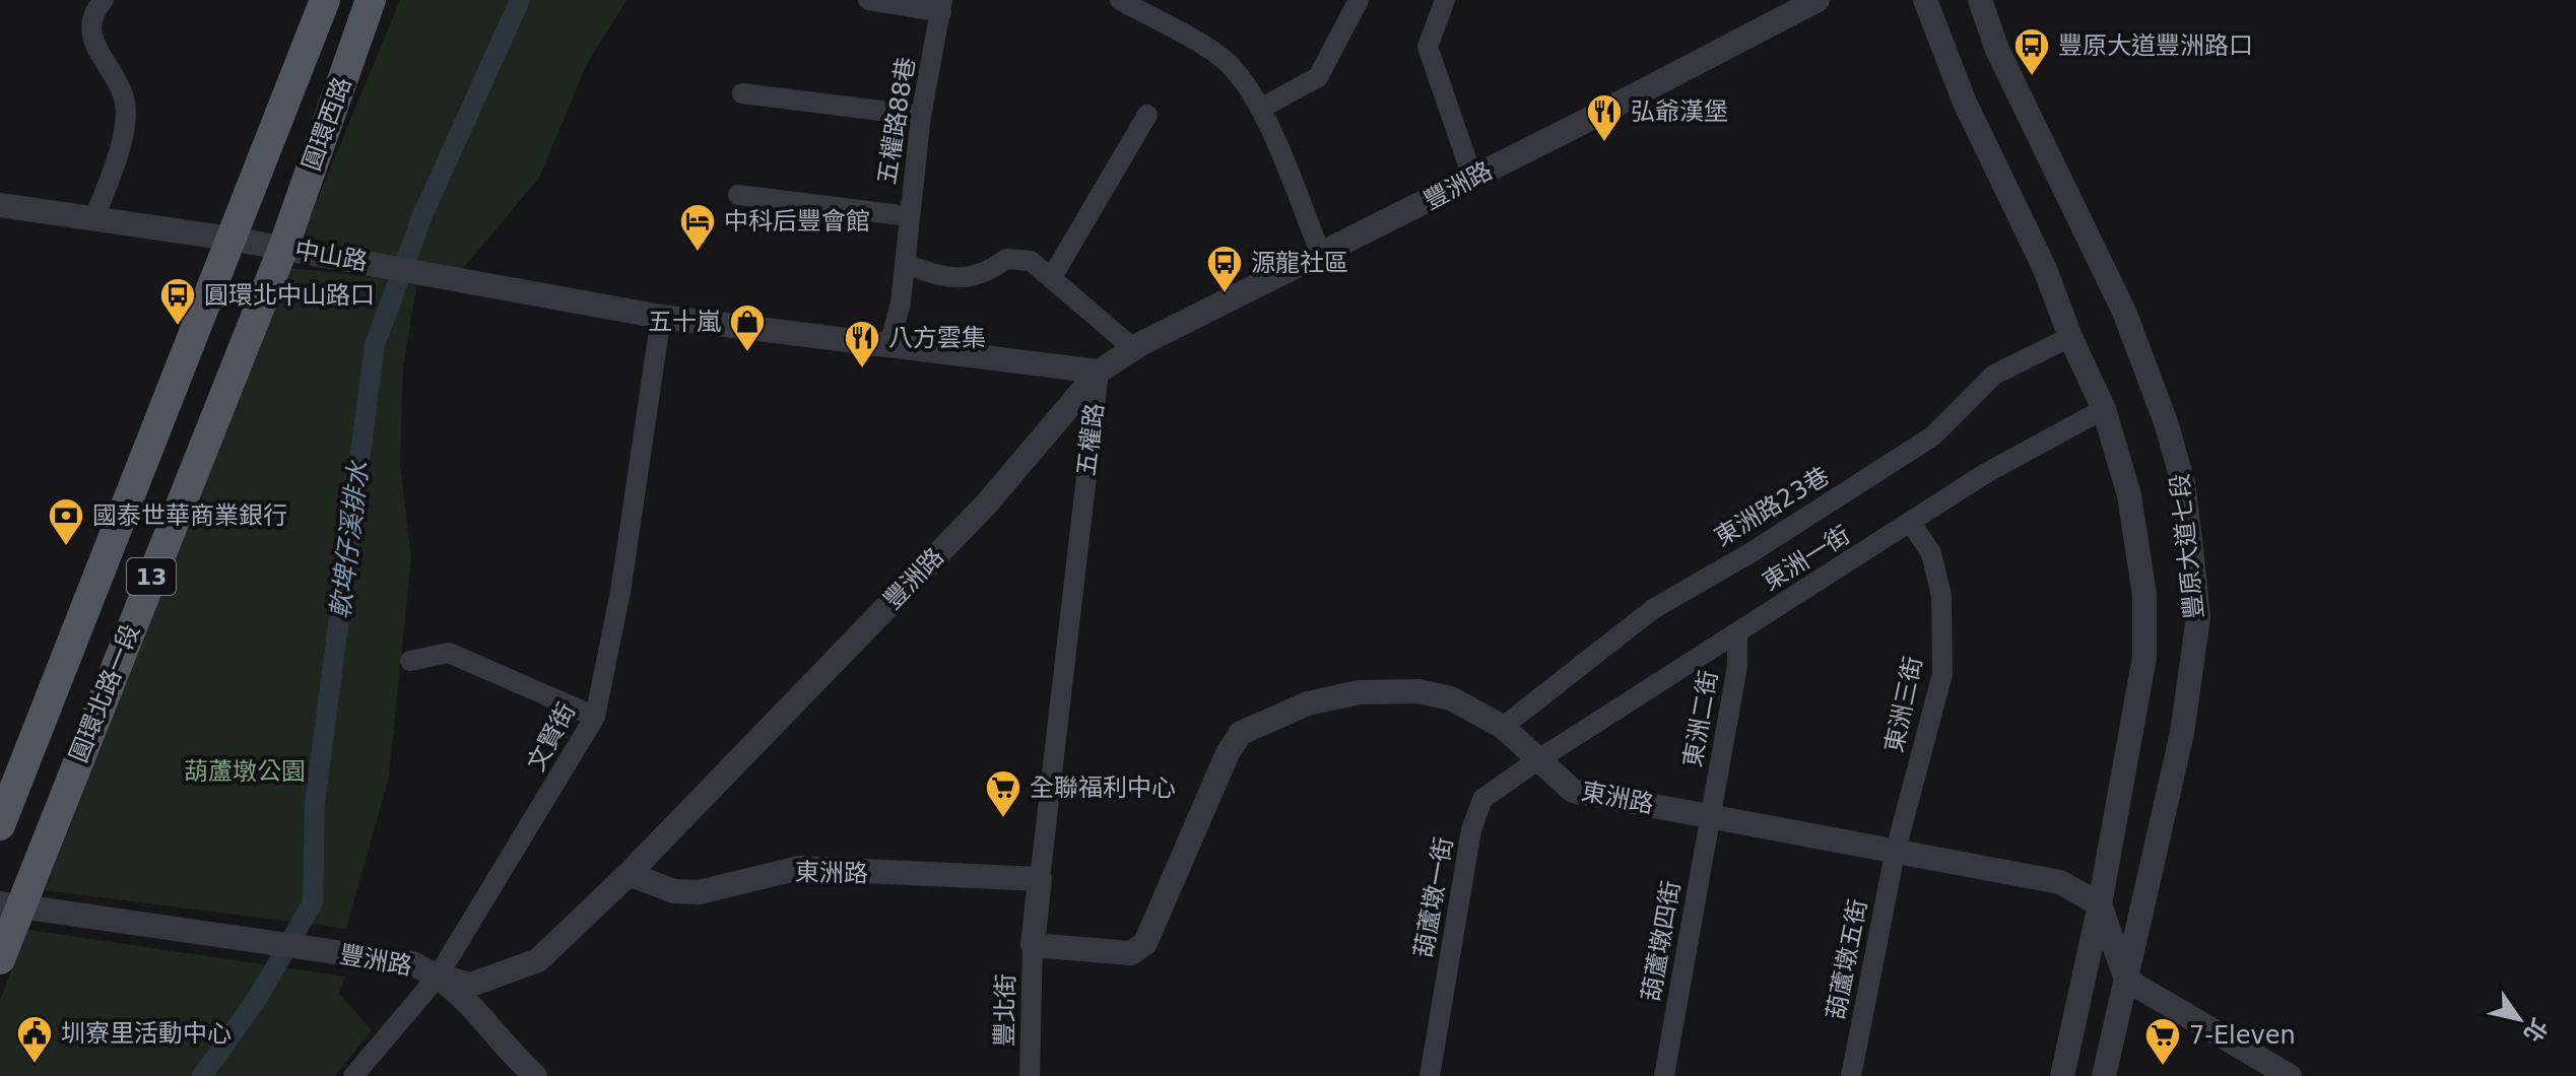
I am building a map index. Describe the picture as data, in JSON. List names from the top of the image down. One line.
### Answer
{"streets":{"main road":["圓環西路","13","圓環北路一段"],"street":["五權路88巷","豐洲路","中山路","五權路","東洲路23巷","豐原大道七段","東洲一街","東洲三街","東洲二街","文賢街","東洲路","葫蘆墩一街","葫蘆墩四街","葫蘆墩五街","豐北街"]},"crossings":[["五權路88巷","五權路"],["圓環西路","中山路"],["圓環西路","圓環北路一段"],["豐洲路","五權路"],["豐洲路","圓環北路一段"],["豐洲路","文賢街"],["豐洲路","東洲路"],["中山路","五權路"],["中山路","圓環北路一段"],["中山路","文賢街"],["五權路","文賢街"],["五權路","東洲路"],["五權路","豐北街"],["東洲路23巷","豐原大道七段"],["東洲路23巷","東洲路"],["豐原大道七段","東洲一街"],["豐原大道七段","東洲路"],["東洲一街","東洲三街"],["東洲一街","東洲二街"],["東洲一街","東洲路"],["東洲一街","葫蘆墩一街"],["東洲三街","東洲路"],["東洲三街","葫蘆墩五街"],["東洲二街","東洲路"],["東洲二街","葫蘆墩四街"],["東洲路","葫蘆墩一街"],["東洲路","葫蘆墩四街"],["東洲路","葫蘆墩五街"],["東洲路","豐北街"]],"water":["軟埤仔溪排水"],"parks":["葫蘆墩公園"],"places":{"bus stop":["豐原大道豐洲路口","源龍社區","圓環北中山路口"],"restaurant":["弘爺漢堡","八方雲集"],"hotel":["中科后豐會館"],"shop":["五十嵐"],"bank":["國泰世華商業銀行"],"supermarket":["全聯福利中心","7-Eleven"],"public building":["圳寮里活動中心"]},"north":"bottom right"}
